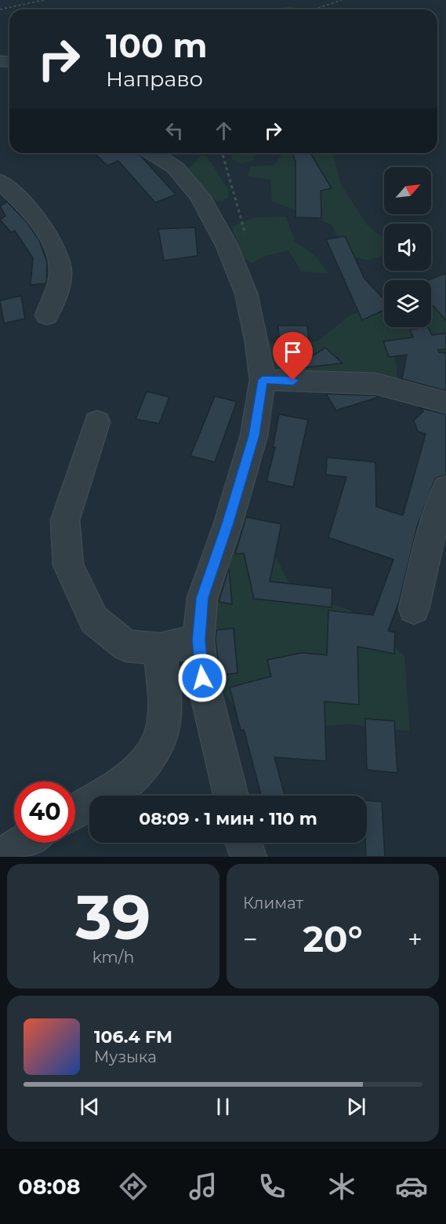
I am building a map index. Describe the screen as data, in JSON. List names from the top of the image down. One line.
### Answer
{"north":"top right","page":{"turn":["100 m","Направо"],"limit":"40","trip":"08:09 · 1 мин · 110 m","tile":[["39","km/h"],"Климат"],"heat":["−","20°","+"],"song":["106.4 FM","Музыка"],"tabs":"08:08"}}
